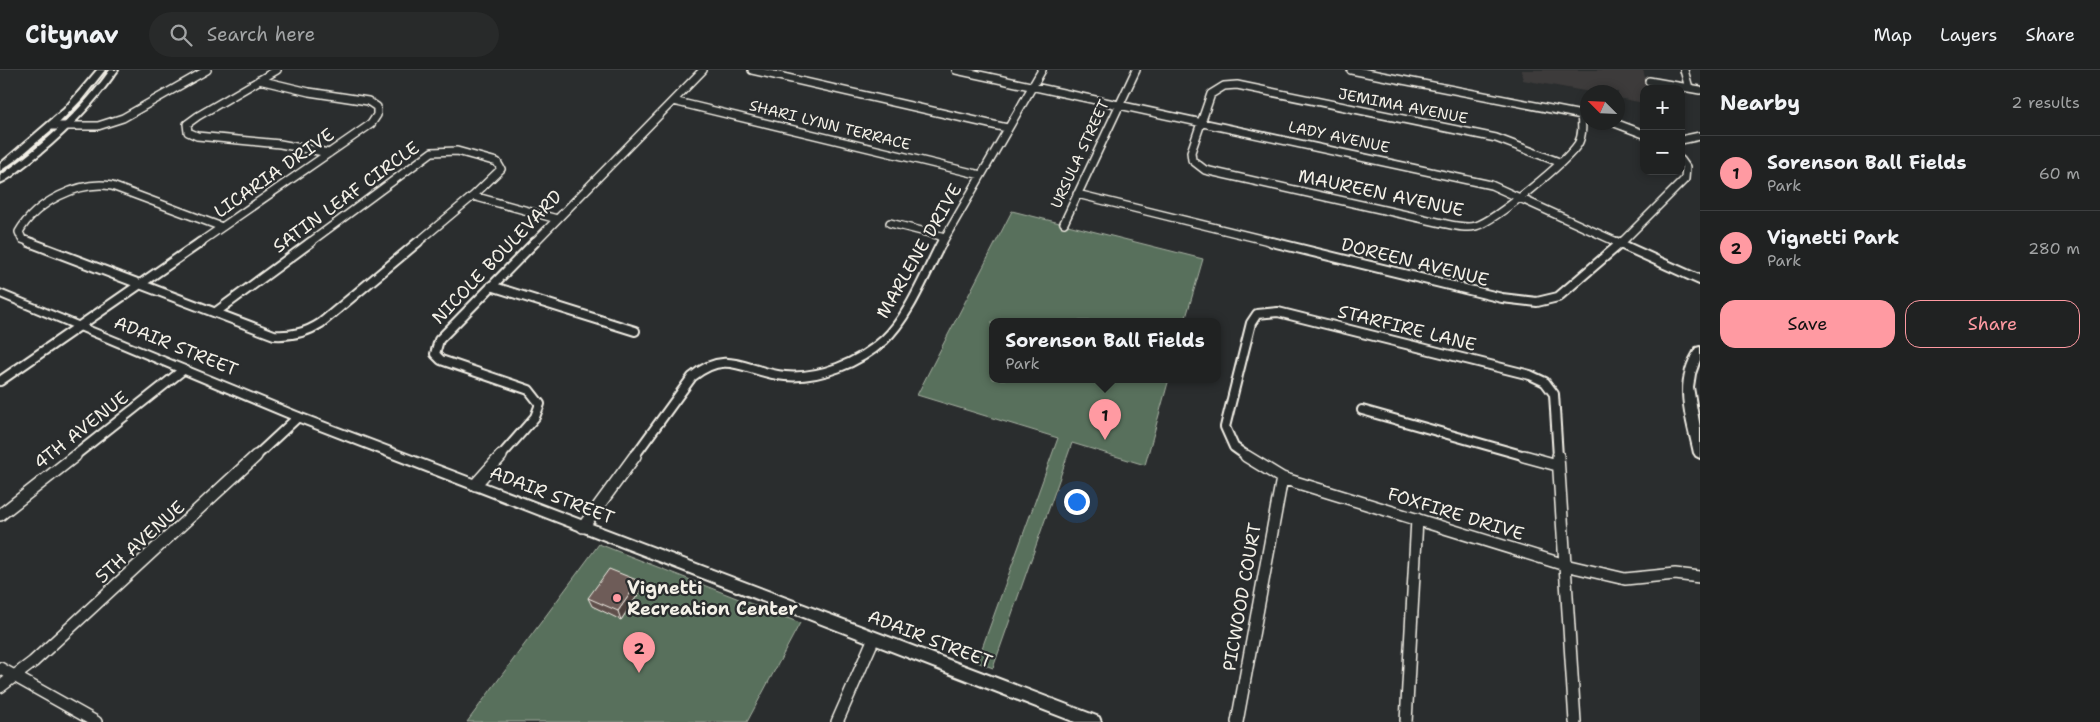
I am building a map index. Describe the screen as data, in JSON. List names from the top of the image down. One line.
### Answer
{"streets":{"street":["JEMIMA AVENUE","SHARI LYNN TERRACE","LADY AVENUE","URSULA STREET","LICARIA DRIVE","MAUREEN AVENUE","SATIN LEAF CIRCLE","MARLENE DRIVE","NICOLE BOULEVARD","DOREEN AVENUE","STARFIRE LANE","ADAIR STREET","4TH AVENUE","FOXFIRE DRIVE","5TH AVENUE","PICWOOD COURT"]},"crossings":[["JEMIMA AVENUE","LADY AVENUE"],["JEMIMA AVENUE","MAUREEN AVENUE"],["SHARI LYNN TERRACE","MARLENE DRIVE"],["SHARI LYNN TERRACE","NICOLE BOULEVARD"],["LADY AVENUE","URSULA STREET"],["LADY AVENUE","MAUREEN AVENUE"],["LADY AVENUE","MARLENE DRIVE"],["LADY AVENUE","DOREEN AVENUE"],["URSULA STREET","DOREEN AVENUE"],["LICARIA DRIVE","ADAIR STREET"],["MARLENE DRIVE","ADAIR STREET"],["NICOLE BOULEVARD","ADAIR STREET"],["STARFIRE LANE","FOXFIRE DRIVE"],["ADAIR STREET","4TH AVENUE"],["ADAIR STREET","5TH AVENUE"],["FOXFIRE DRIVE","PICWOOD COURT"]],"places":["Vignetti Recreation Center"],"north":"top left","page":{"header":"Citynav","search":"Search here","nav":["Map","Layers","Share"],"heading":["Nearby","2 results"],"map_buttons":["+","−"],"list":[{"mark":"1","name":"Sorenson Ball Fields","note":"Park","value":"60 m"},{"mark":"2","name":"Vignetti Park","note":"Park","value":"280 m"}],"buttons":["Save","Share"],"popup":["Sorenson Ball Fields","Park"],"pins":["1","2"]}}
